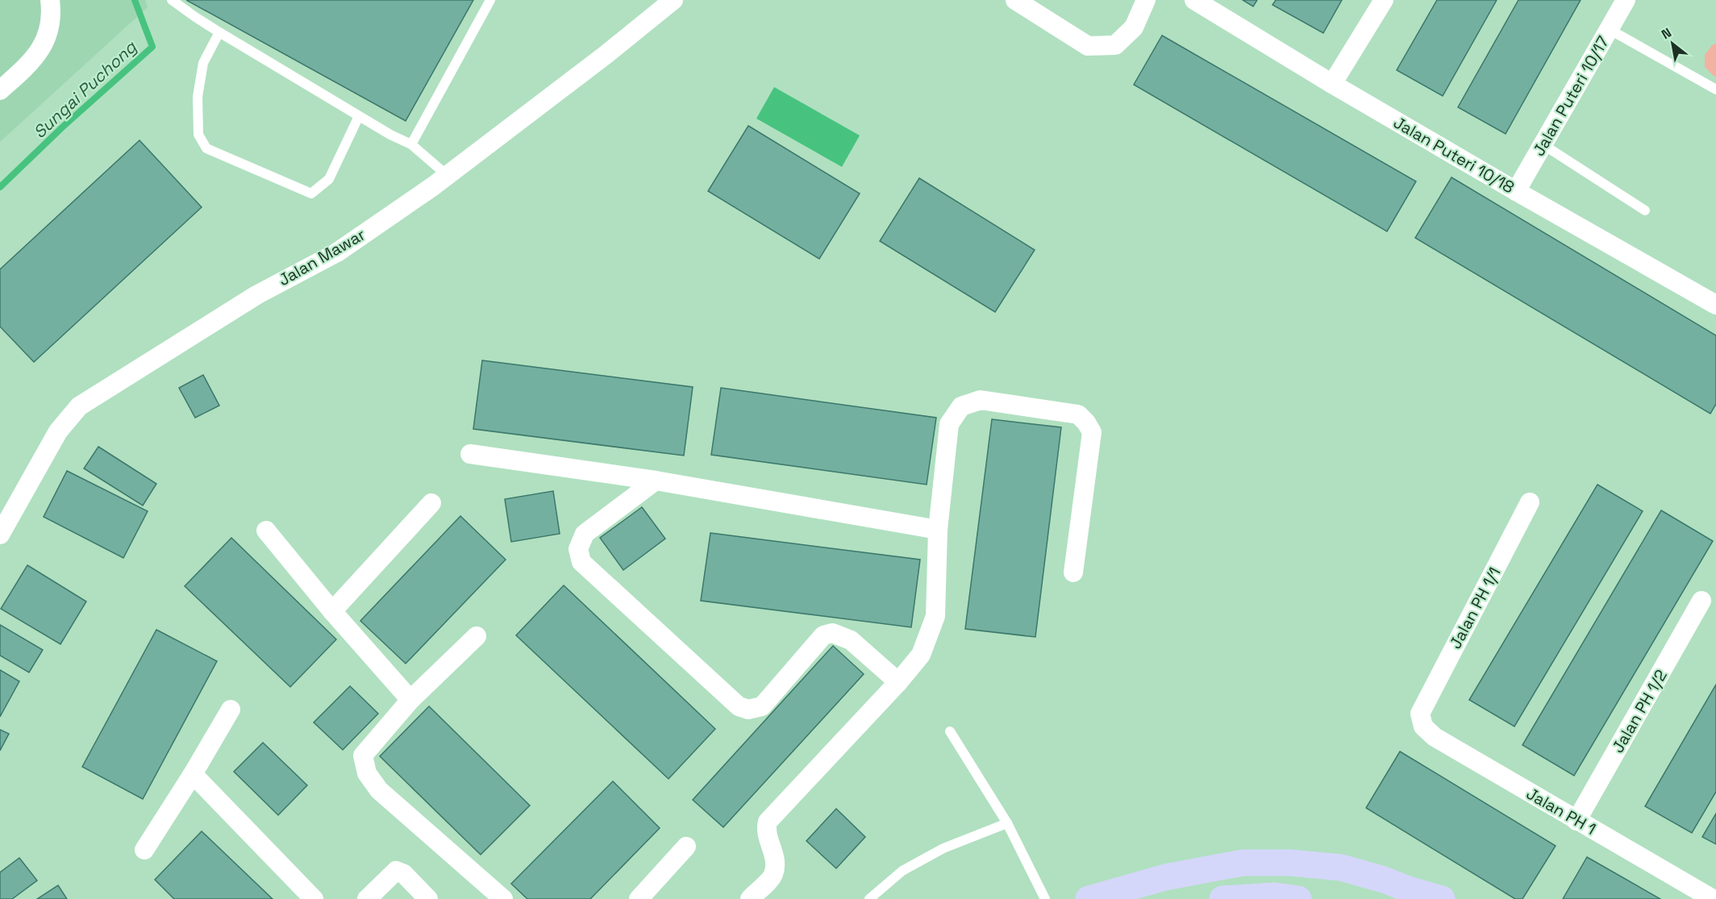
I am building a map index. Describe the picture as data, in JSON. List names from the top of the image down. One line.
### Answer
{"streets":{"street":["Jalan Puteri 10/17","Jalan Puteri 10/18","Jalan Mawar","Jalan PH 1/1","Jalan PH 1/2","Jalan PH 1"]},"crossings":[["Jalan Puteri 10/17","Jalan Puteri 10/18"],["Jalan PH 1/1","Jalan PH 1"],["Jalan PH 1/2","Jalan PH 1"]],"water":["Sungai Puchong"],"north":"top left"}
